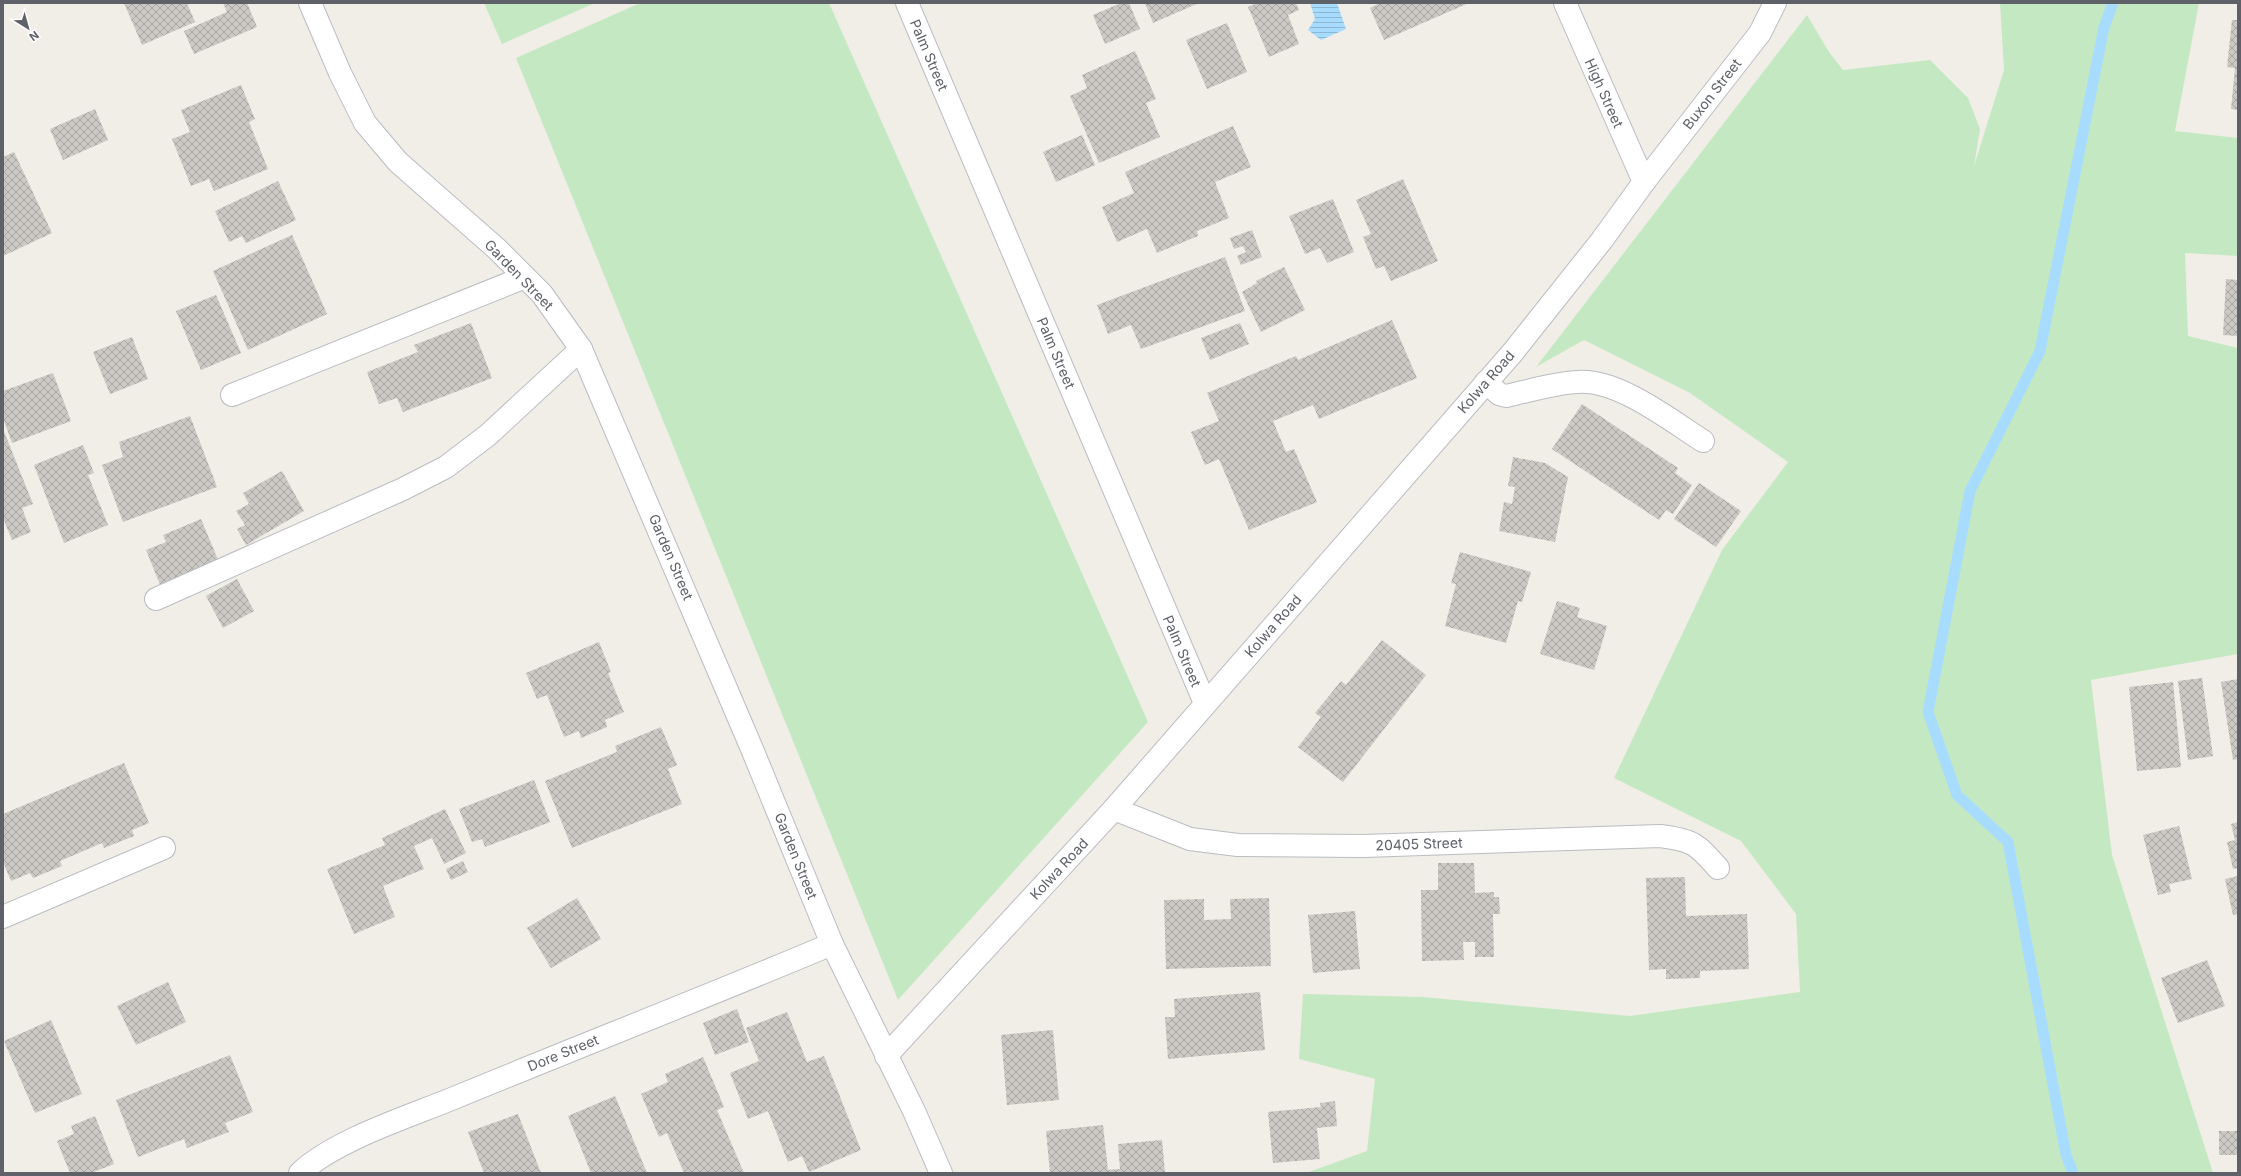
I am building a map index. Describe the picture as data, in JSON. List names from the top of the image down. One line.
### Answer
{"streets":{"street":["Palm Street","High Street","Buxon Street","Garden Street","Kolwa Road","20405 Street","Dore Street"]},"crossings":[["Palm Street","Kolwa Road"],["High Street","Buxon Street"],["High Street","Kolwa Road"],["Buxon Street","Kolwa Road"],["Garden Street","Kolwa Road"],["Garden Street","Dore Street"],["Kolwa Road","20405 Street"]],"north":"bottom right"}
